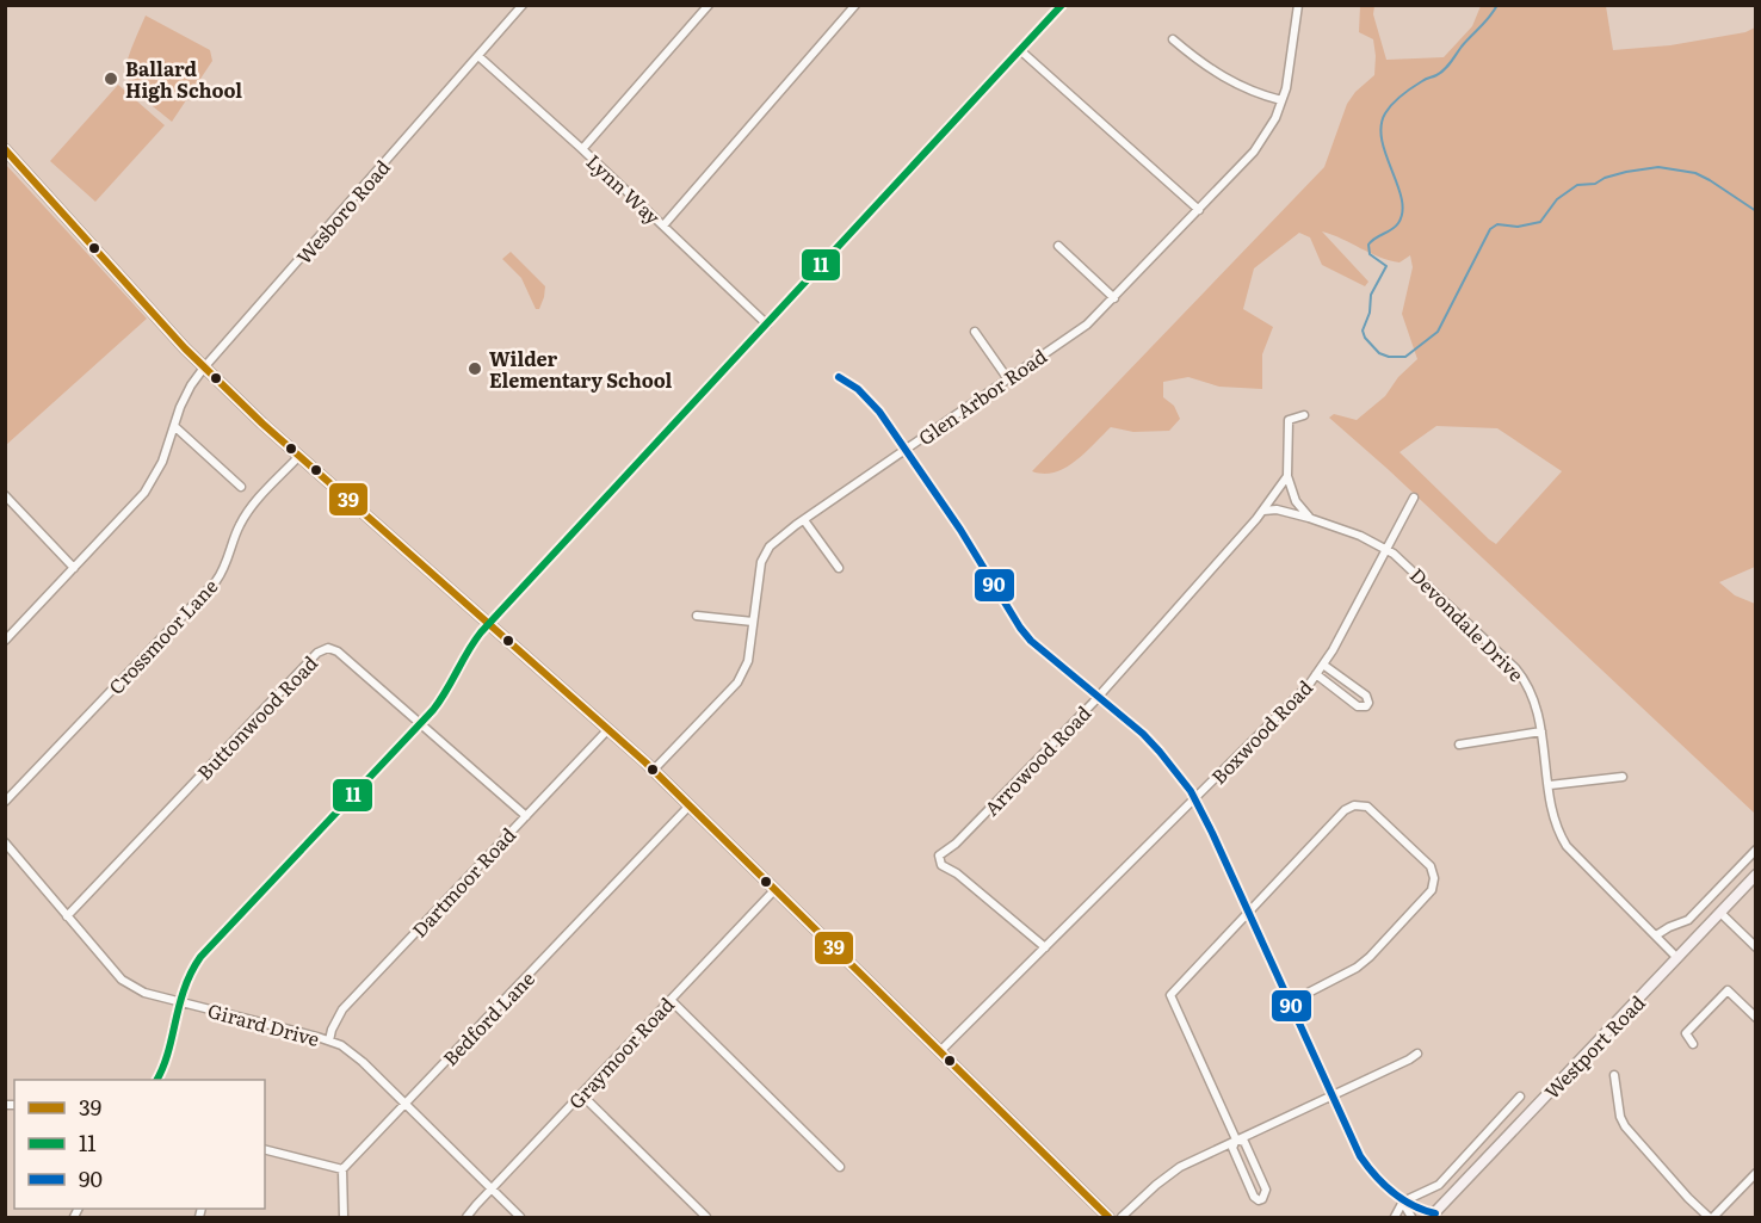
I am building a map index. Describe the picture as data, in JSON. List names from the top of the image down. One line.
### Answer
{"streets":{"main road":["Westport Road"],"street":["Lynn Way","Wesboro Road","Glen Arbor Road","Devondale Drive","Crossmoor Lane","Buttonwood Road","Boxwood Road","Arrowood Road","Dartmoor Road","Bedford Lane","Girard Drive","Graymoor Road"]},"crossings":[["Lynn Way","Wesboro Road"],["Devondale Drive","Boxwood Road"],["Devondale Drive","Arrowood Road"],["Devondale Drive","Westport Road"],["Buttonwood Road","Dartmoor Road"],["Buttonwood Road","Girard Drive"],["Boxwood Road","Arrowood Road"],["Dartmoor Road","Girard Drive"],["Bedford Lane","Girard Drive"],["Girard Drive","Graymoor Road"]],"places":["Ballard High School","Wilder Elementary School"],"lines":["transit line 11","transit line 39","transit line 90"],"legend":["39","11","90"]}
